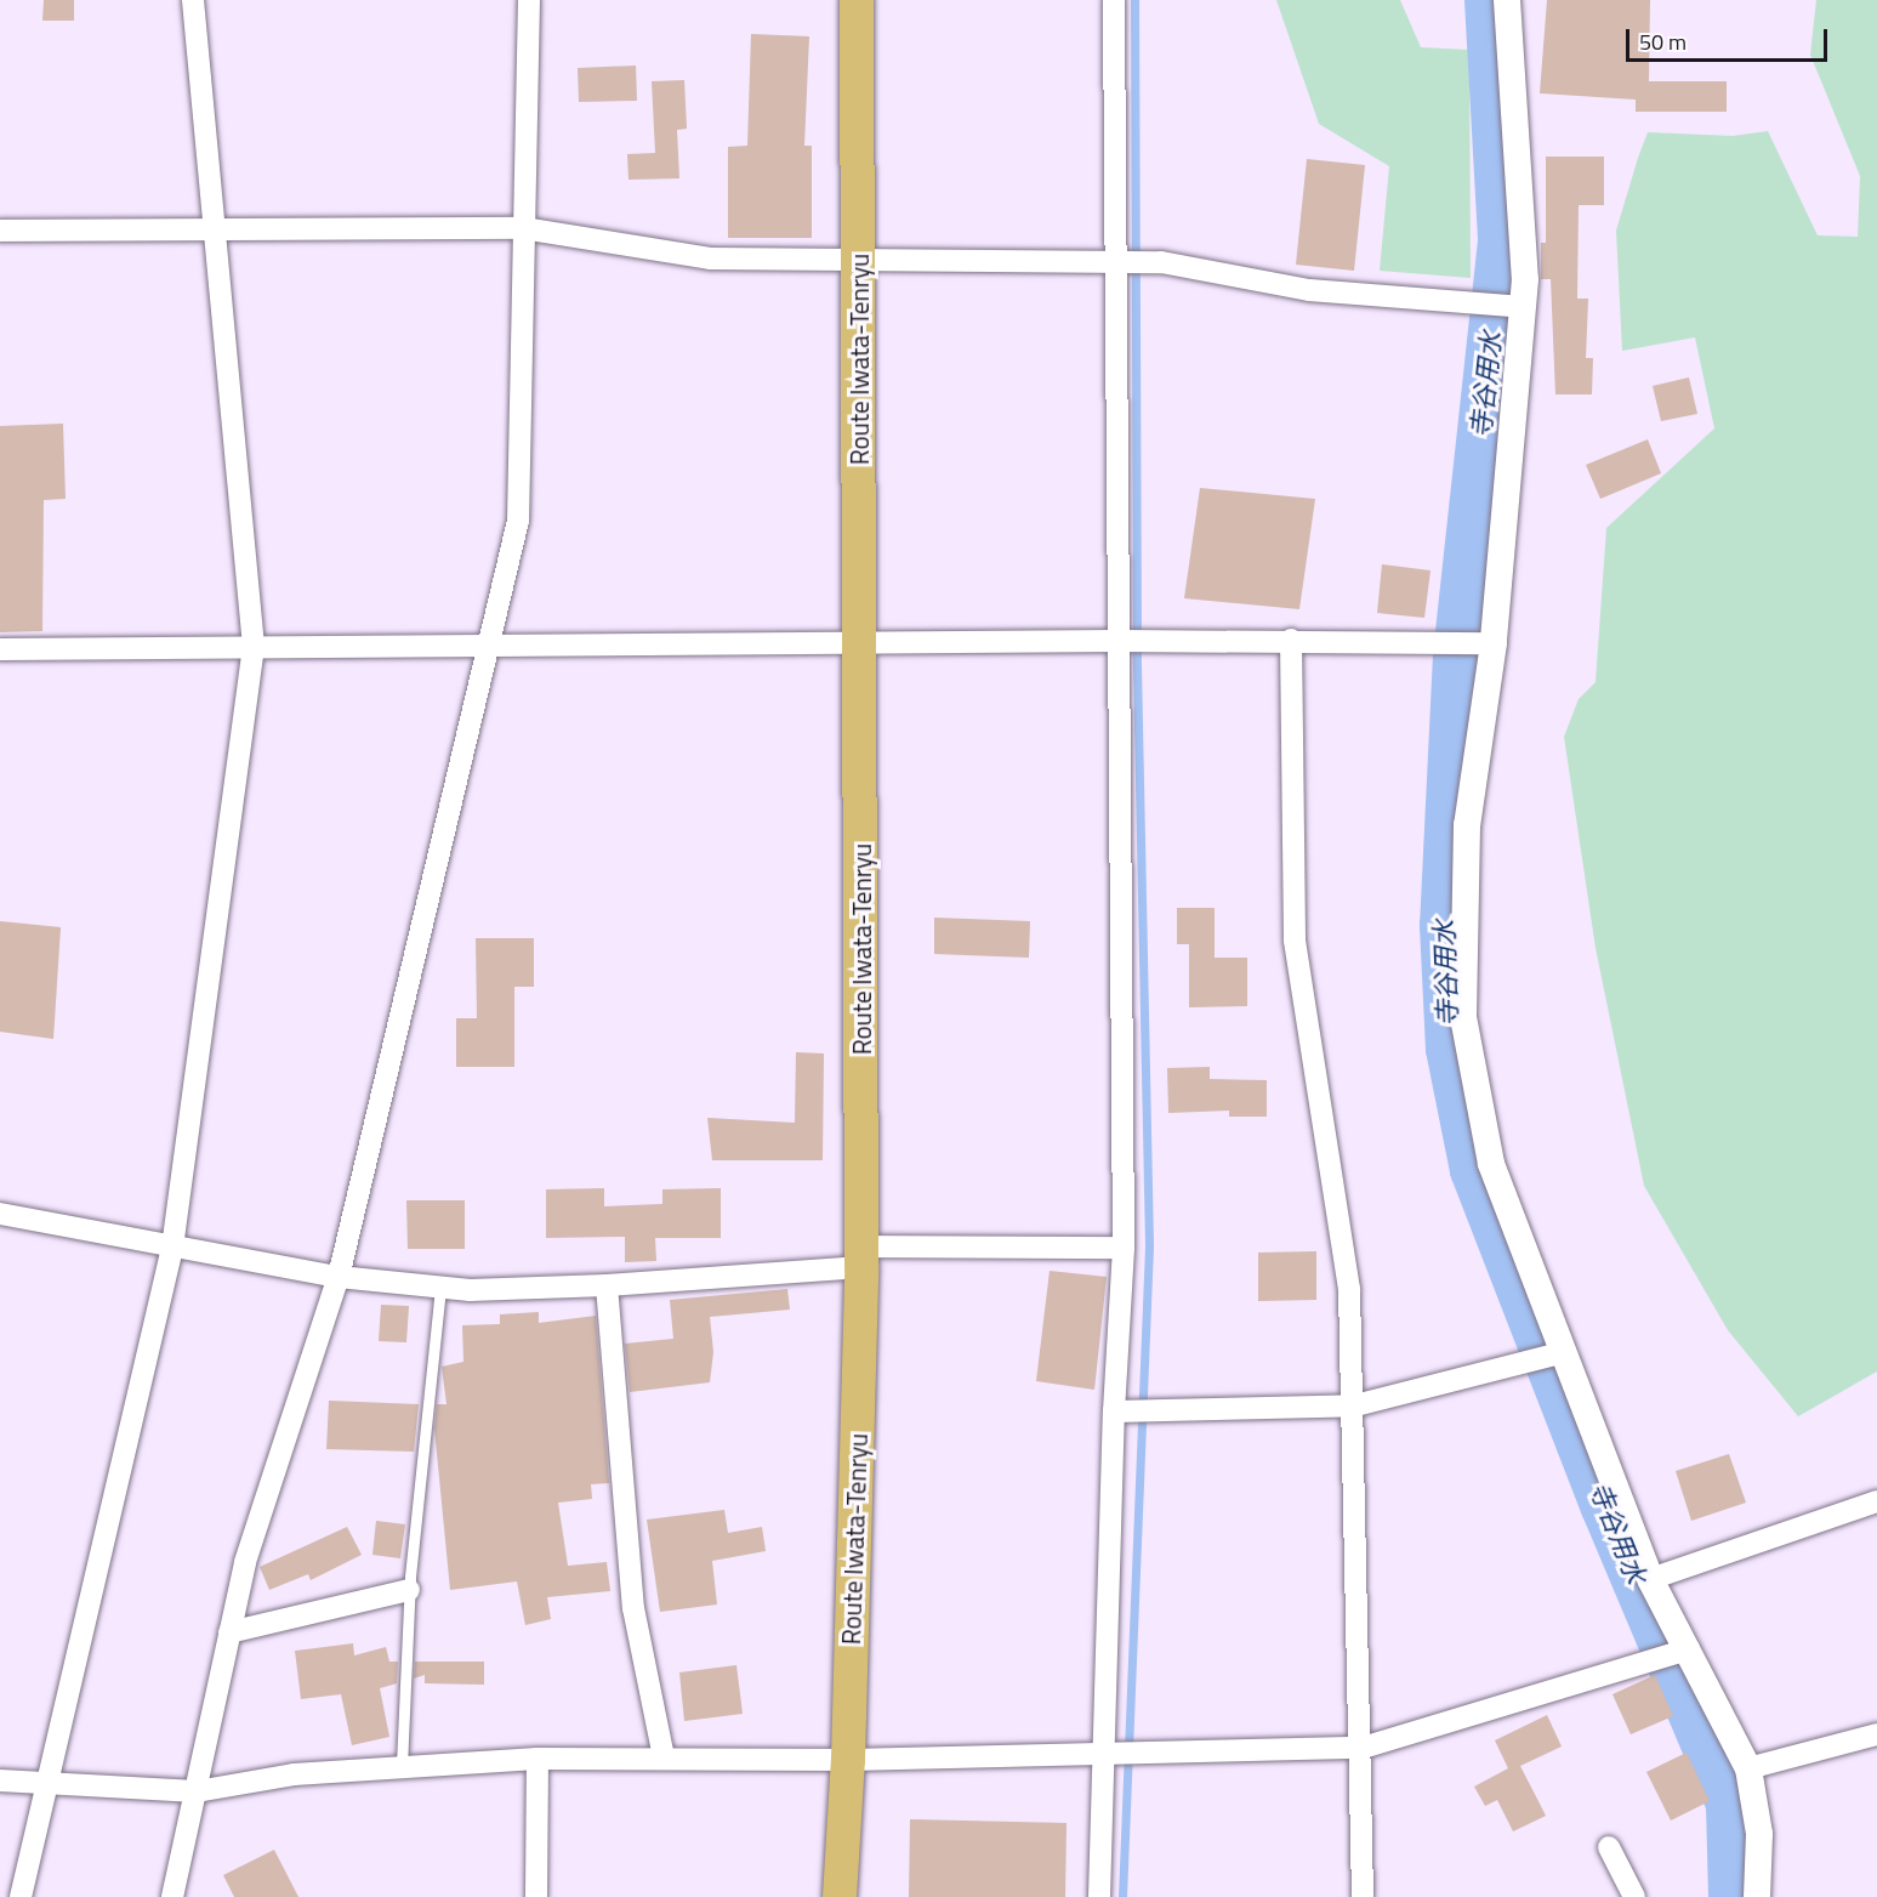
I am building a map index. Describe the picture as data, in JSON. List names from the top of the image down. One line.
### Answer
{"streets":{"main road":["Route Iwata-Tenryu"]},"water":["寺谷用水"],"scale_bar":"50 m"}
